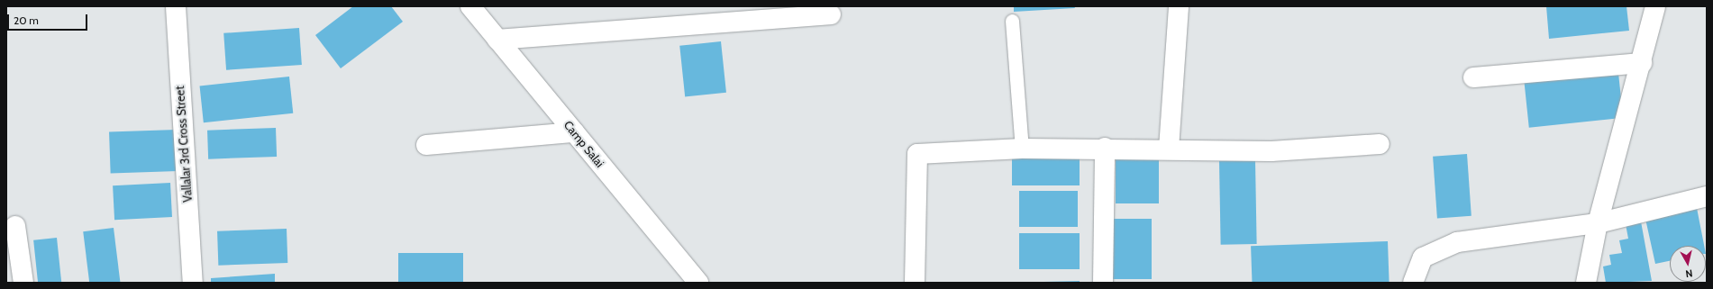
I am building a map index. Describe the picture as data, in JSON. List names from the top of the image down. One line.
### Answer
{"streets":{"street":["Vallalar 3rd Cross Street","Camp Salai"]},"scale_bar":"20 m","north":"bottom"}
